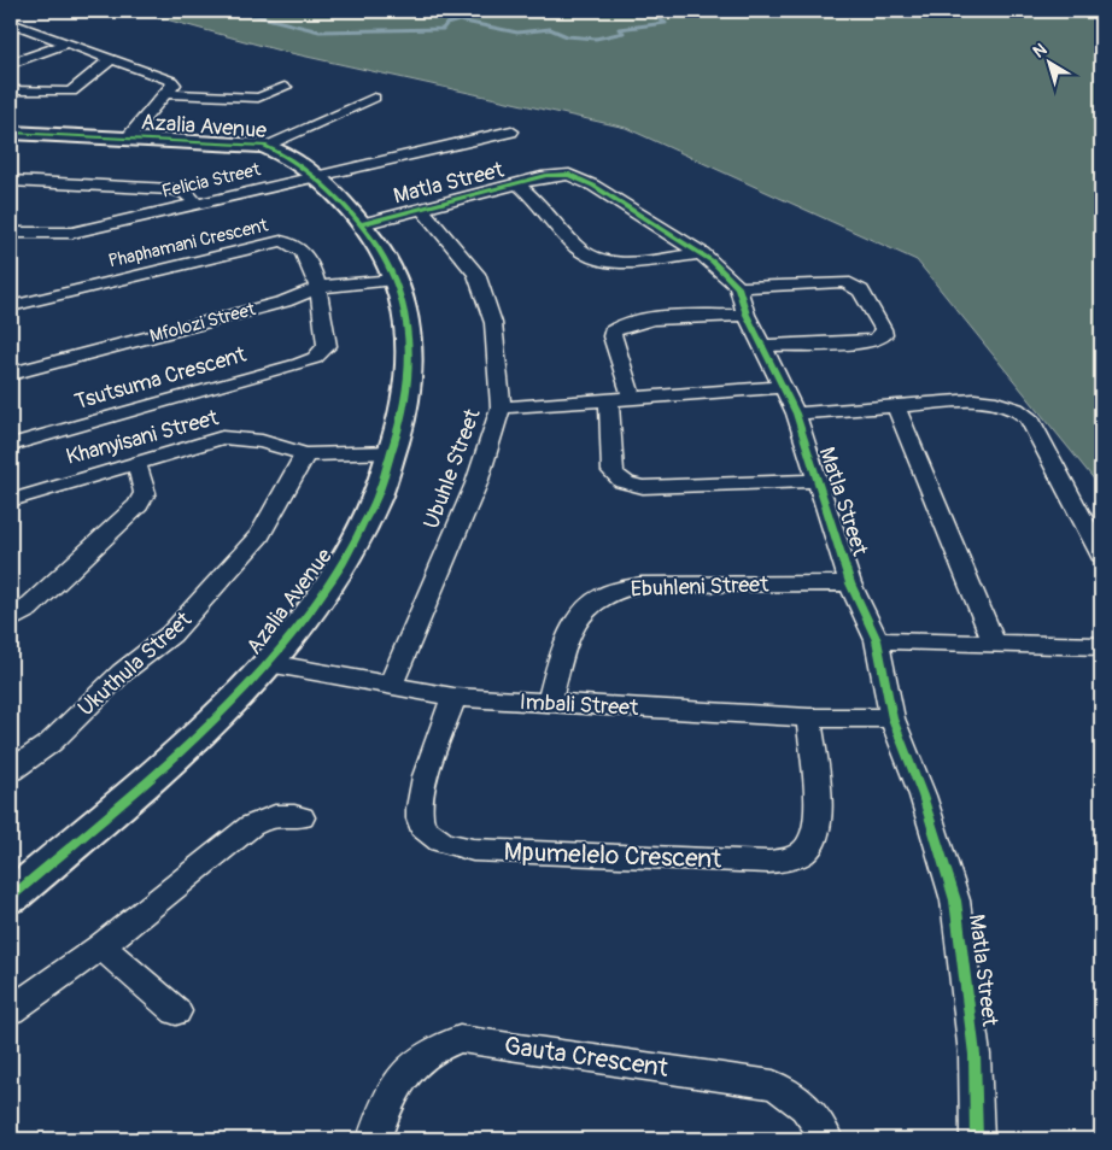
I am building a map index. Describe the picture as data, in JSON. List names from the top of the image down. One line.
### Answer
{"streets":{"street":["Azalia Avenue","Felicia Street","Matla Street","Phaphamani Crescent","Mfolozi Street","Tsutsuma Crescent","Khanyisani Street","Ubuhle Street","Ebuhleni Street","Ukuthula Street","Imbali Street","Mpumelelo Crescent","Gauta Crescent"]},"crossings":[["Azalia Avenue","Felicia Street"],["Azalia Avenue","Matla Street"],["Azalia Avenue","Mfolozi Street"],["Azalia Avenue","Khanyisani Street"],["Azalia Avenue","Imbali Street"],["Matla Street","Ubuhle Street"],["Matla Street","Ebuhleni Street"],["Matla Street","Imbali Street"],["Phaphamani Crescent","Mfolozi Street"],["Phaphamani Crescent","Tsutsuma Crescent"],["Khanyisani Street","Ukuthula Street"],["Ubuhle Street","Imbali Street"],["Ebuhleni Street","Imbali Street"],["Imbali Street","Mpumelelo Crescent"]],"north":"top left"}
